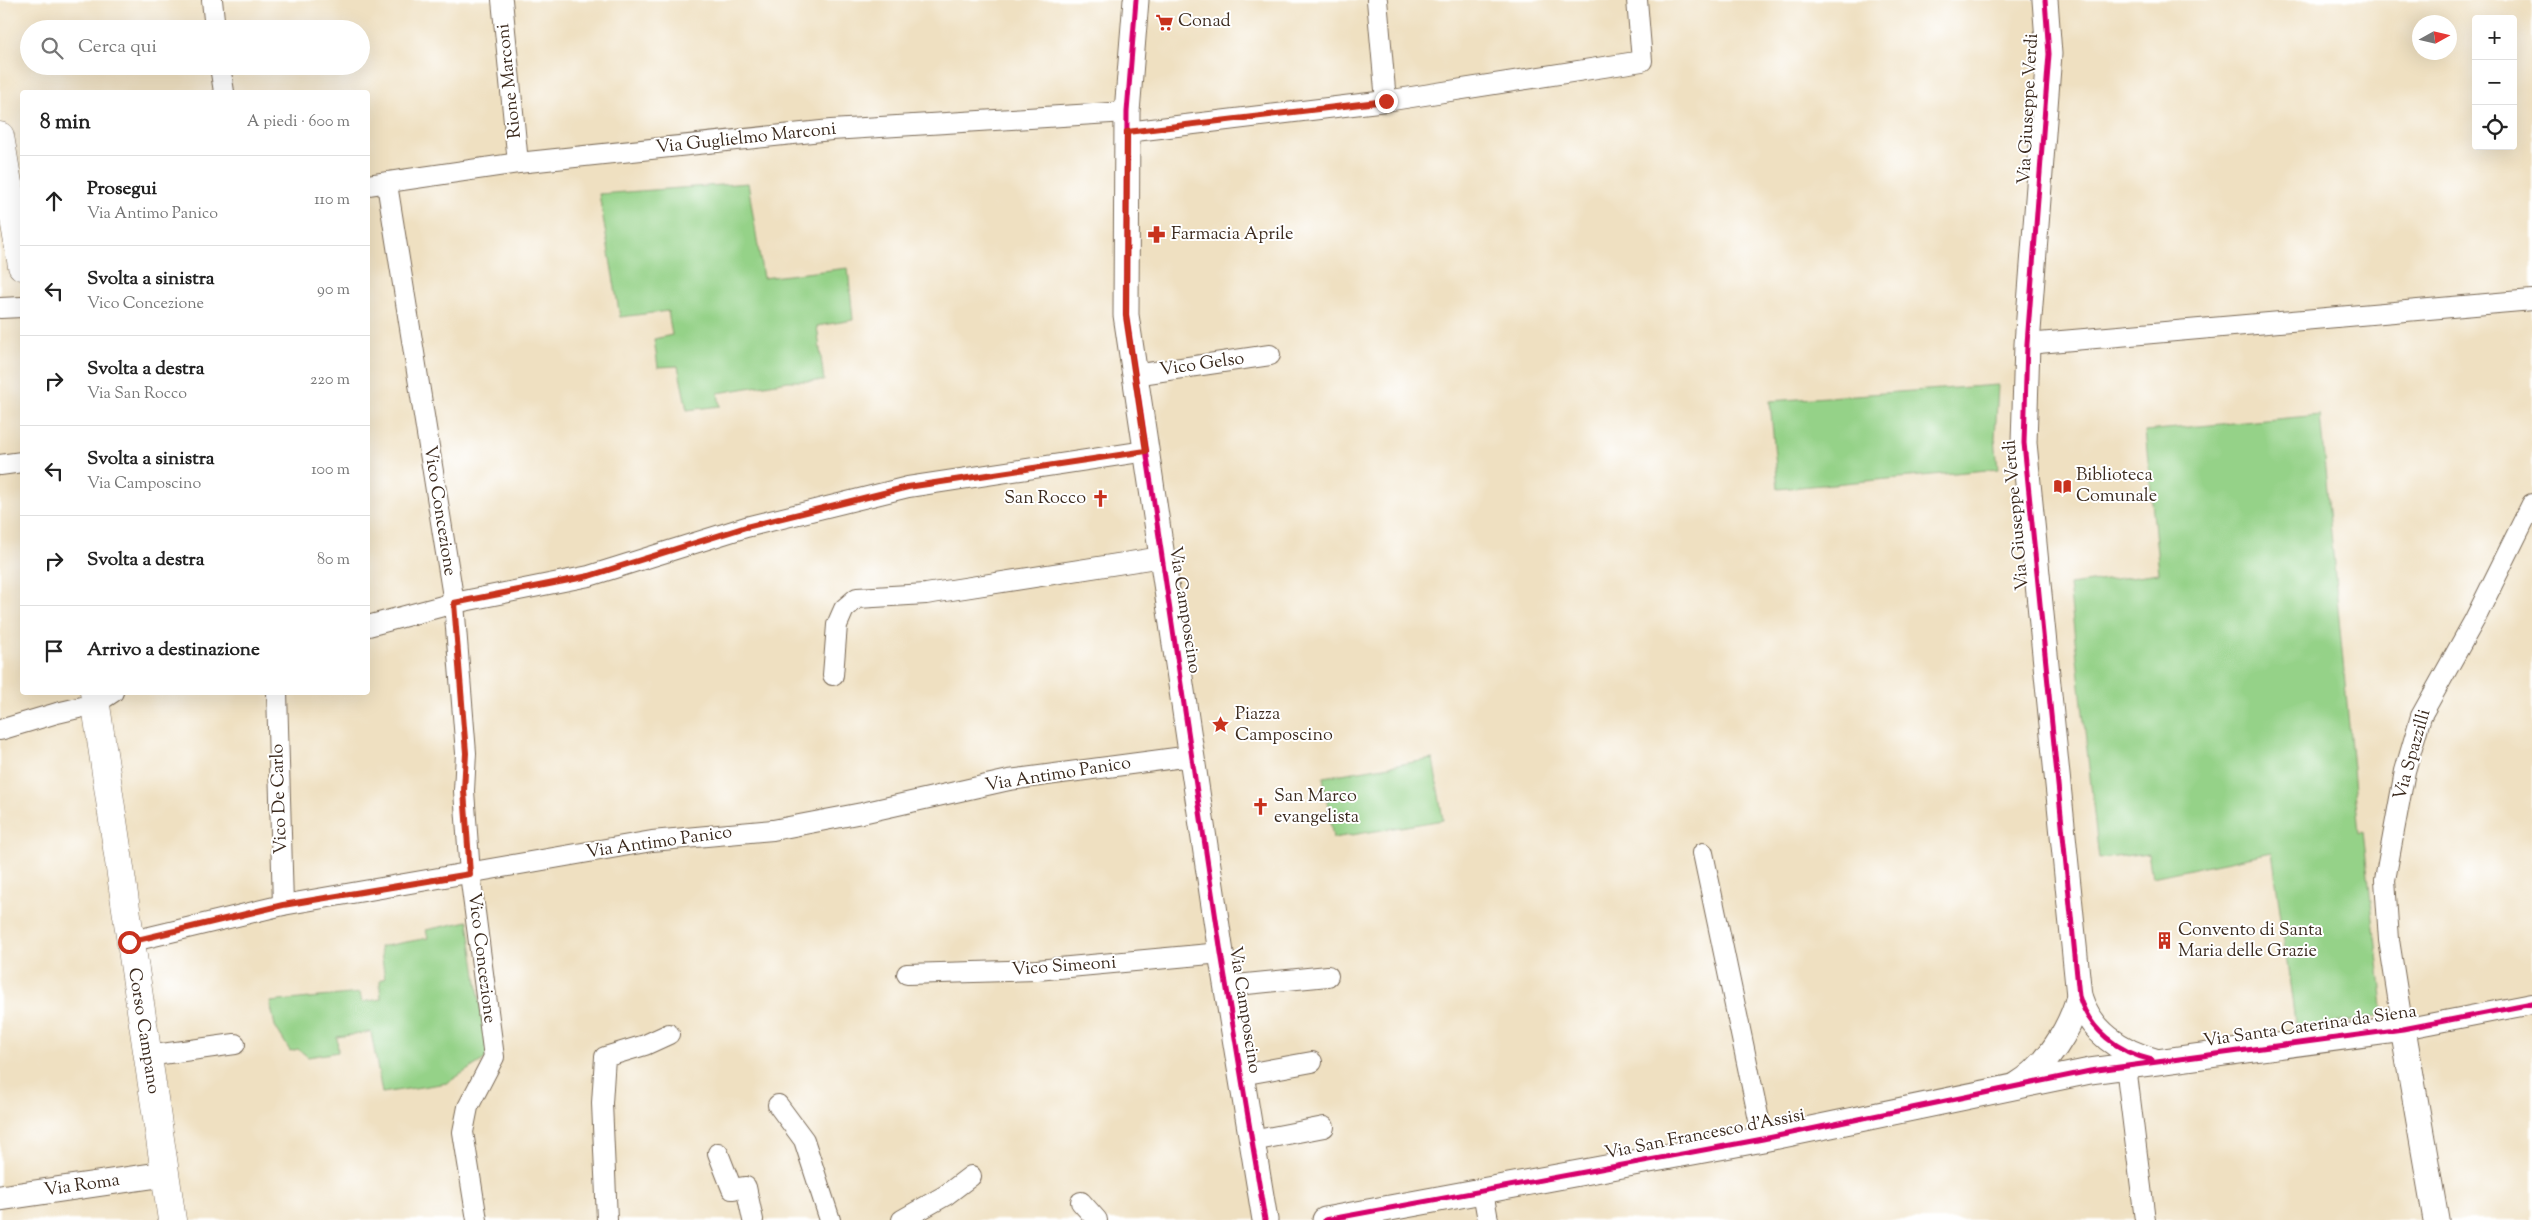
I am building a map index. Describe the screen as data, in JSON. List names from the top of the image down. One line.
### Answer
{"streets":{"main road":["Corso Campano"],"street":["Rione Marconi","Via Giuseppe Verdi","Via Guglielmo Marconi","Vico Gelso","Vico Concezione","Via Camposcino","Via Spazzilli","Via Antimo Panico","Vico De Carlo","Vico Simeoni","Via Santa Caterina da Siena","Via San Francesco d'Assisi","Via Roma"]},"crossings":[["Rione Marconi","Via Guglielmo Marconi"],["Via Guglielmo Marconi","Vico Concezione"],["Via Guglielmo Marconi","Via Camposcino"],["Vico Gelso","Via Camposcino"],["Vico Concezione","Via Antimo Panico"],["Via Camposcino","Via Antimo Panico"],["Via Camposcino","Vico Simeoni"],["Via Spazzilli","Via Santa Caterina da Siena"],["Via Antimo Panico","Vico De Carlo"],["Via Antimo Panico","Corso Campano"],["Via Santa Caterina da Siena","Via San Francesco d'Assisi"],["Corso Campano","Via Roma"]],"places":{"supermarket":["Conad"],"pharmacy":["Farmacia Aprile"],"library":["Biblioteca Comunale"],"church":["San Rocco","San Marco evangelista"],"place":["Piazza Camposcino"],"building":["Convento di Santa Maria delle Grazie"]},"north":"right","page":{"map_buttons":["+","−"],"search":"Cerca qui","heading":["8 min","A piedi · 600 m"],"list":[["Prosegui","Via Antimo Panico","110 m"],["Svolta a sinistra","Vico Concezione","90 m"],["Svolta a destra","Via San Rocco","220 m"],["Svolta a sinistra","Via Camposcino","100 m"],["Svolta a destra","80 m"],"Arrivo a destinazione"]}}
